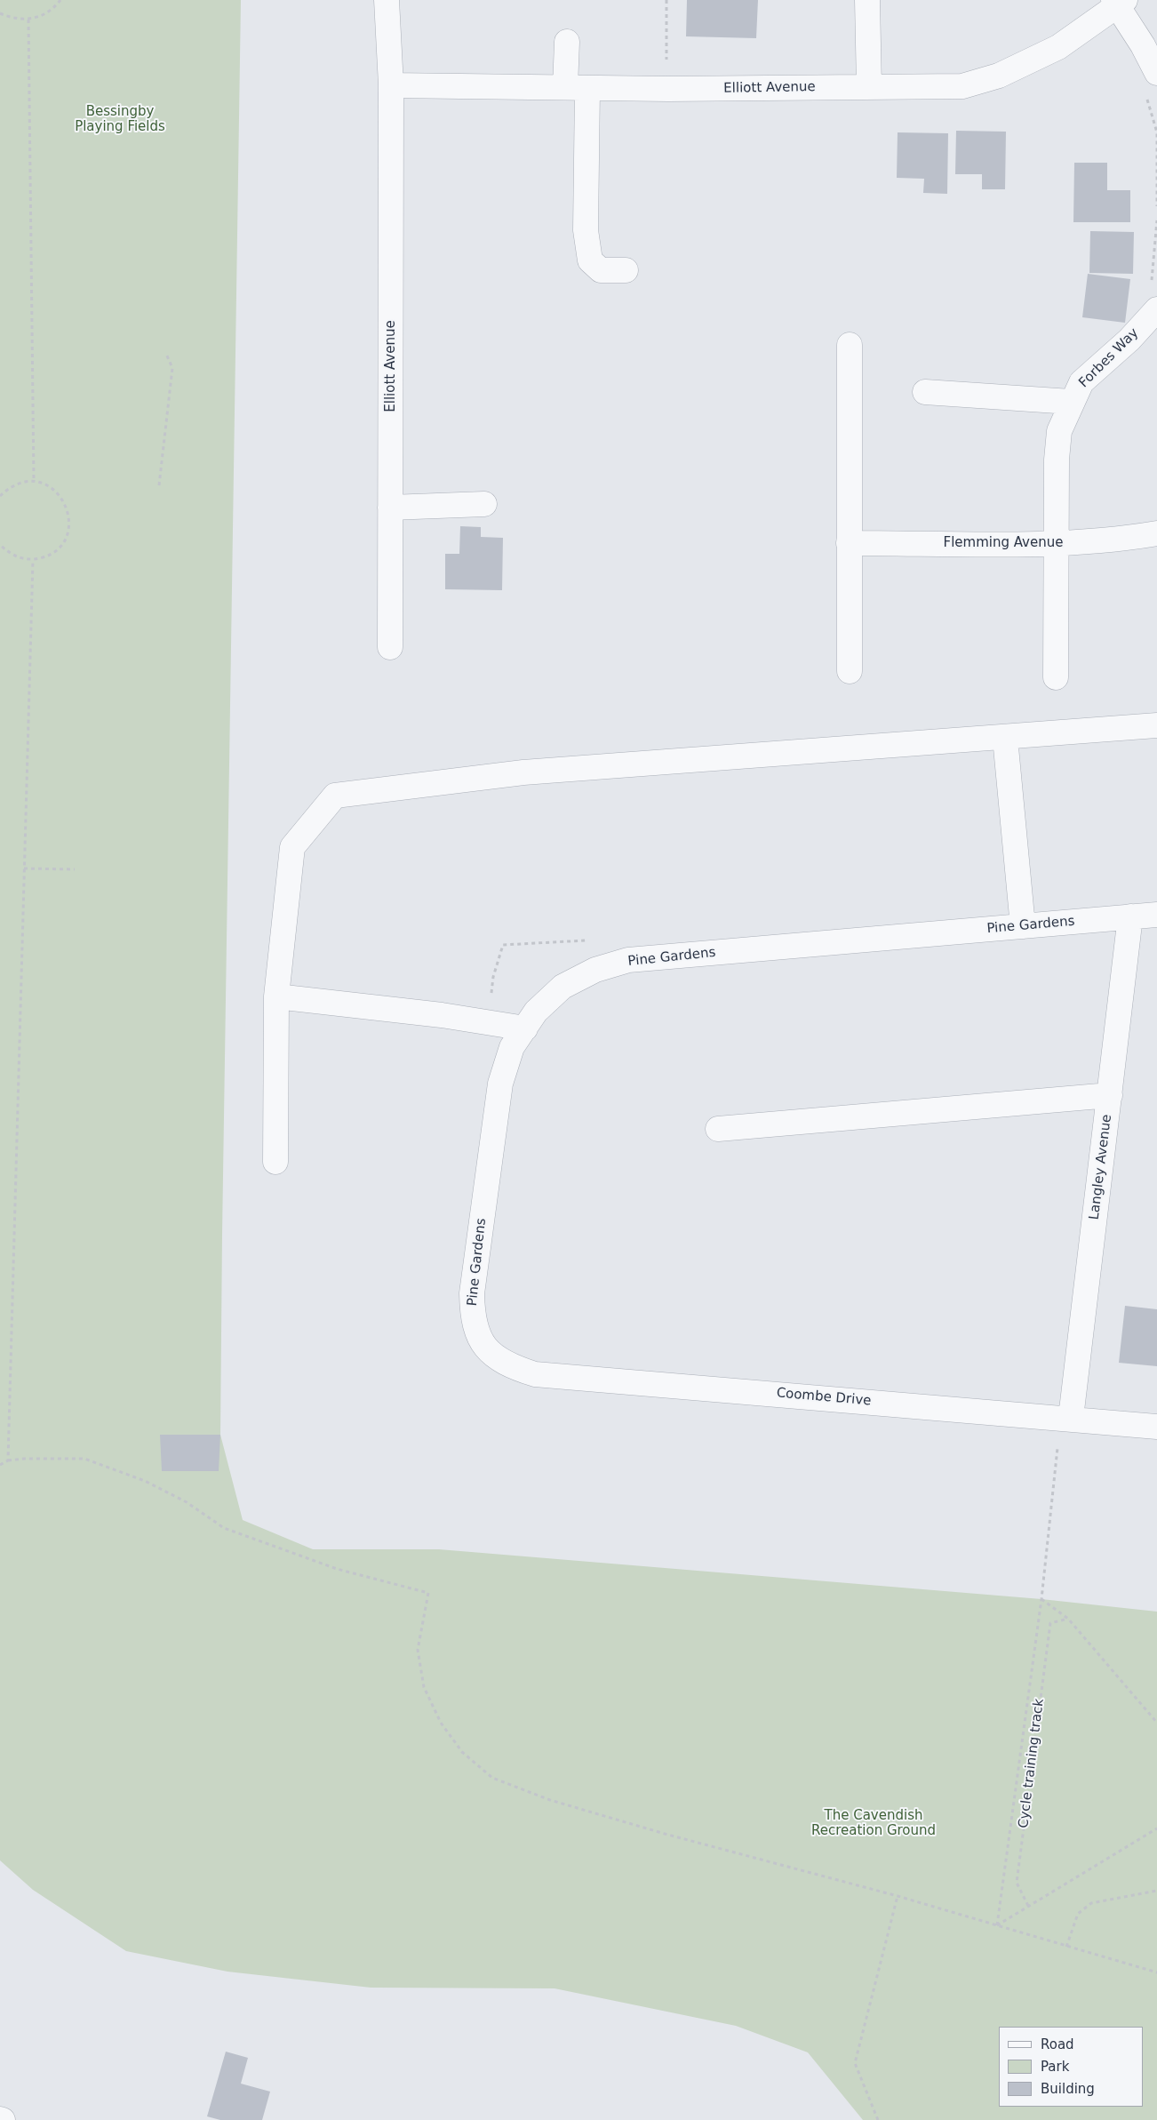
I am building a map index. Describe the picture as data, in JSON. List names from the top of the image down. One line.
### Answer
{"streets":{"street":["Elliott Avenue","Forbes Way","Flemming Avenue","Pine Gardens","Langley Avenue","Coombe Drive"],"path":["Cycle training track"]},"crossings":[["Forbes Way","Flemming Avenue"],["Pine Gardens","Langley Avenue"],["Pine Gardens","Coombe Drive"],["Langley Avenue","Coombe Drive"]],"parks":["Bessingby Playing Fields","The Cavendish Recreation Ground"],"legend":["Road","Park","Building"]}
